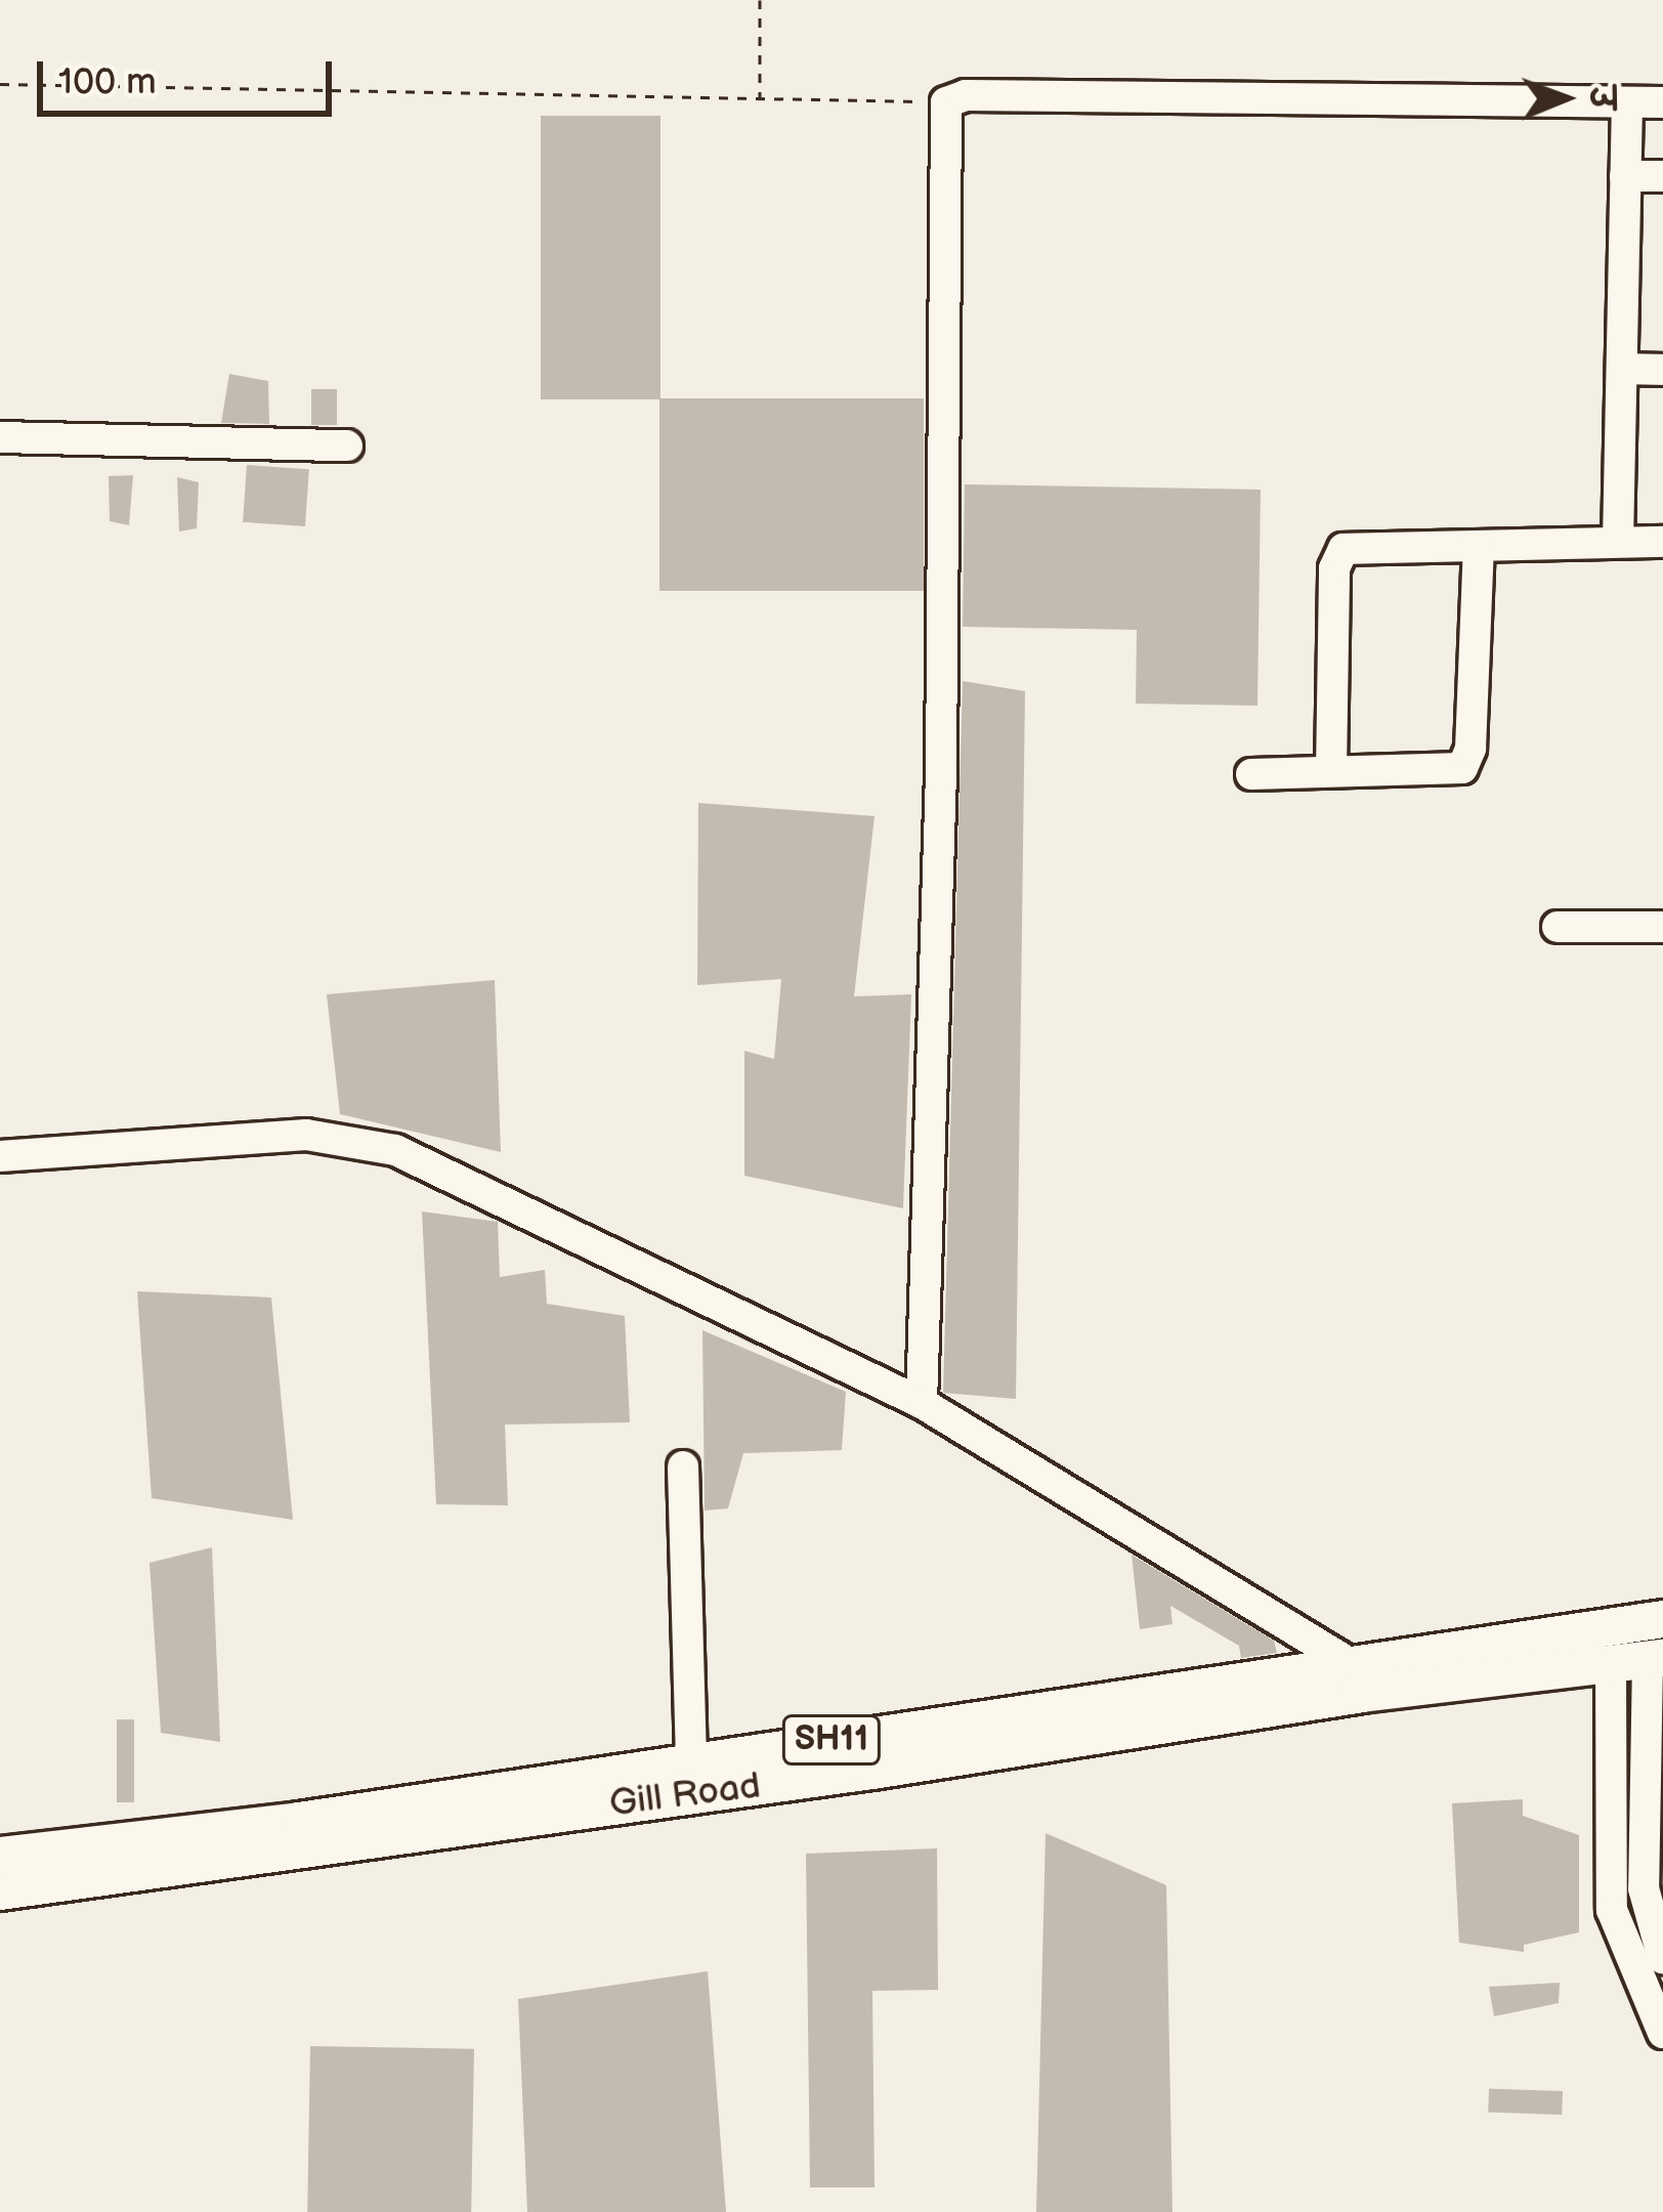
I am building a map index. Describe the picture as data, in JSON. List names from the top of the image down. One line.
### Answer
{"streets":{"main road":["SH11","Gill Road"]},"scale_bar":"100 m","north":"right"}
